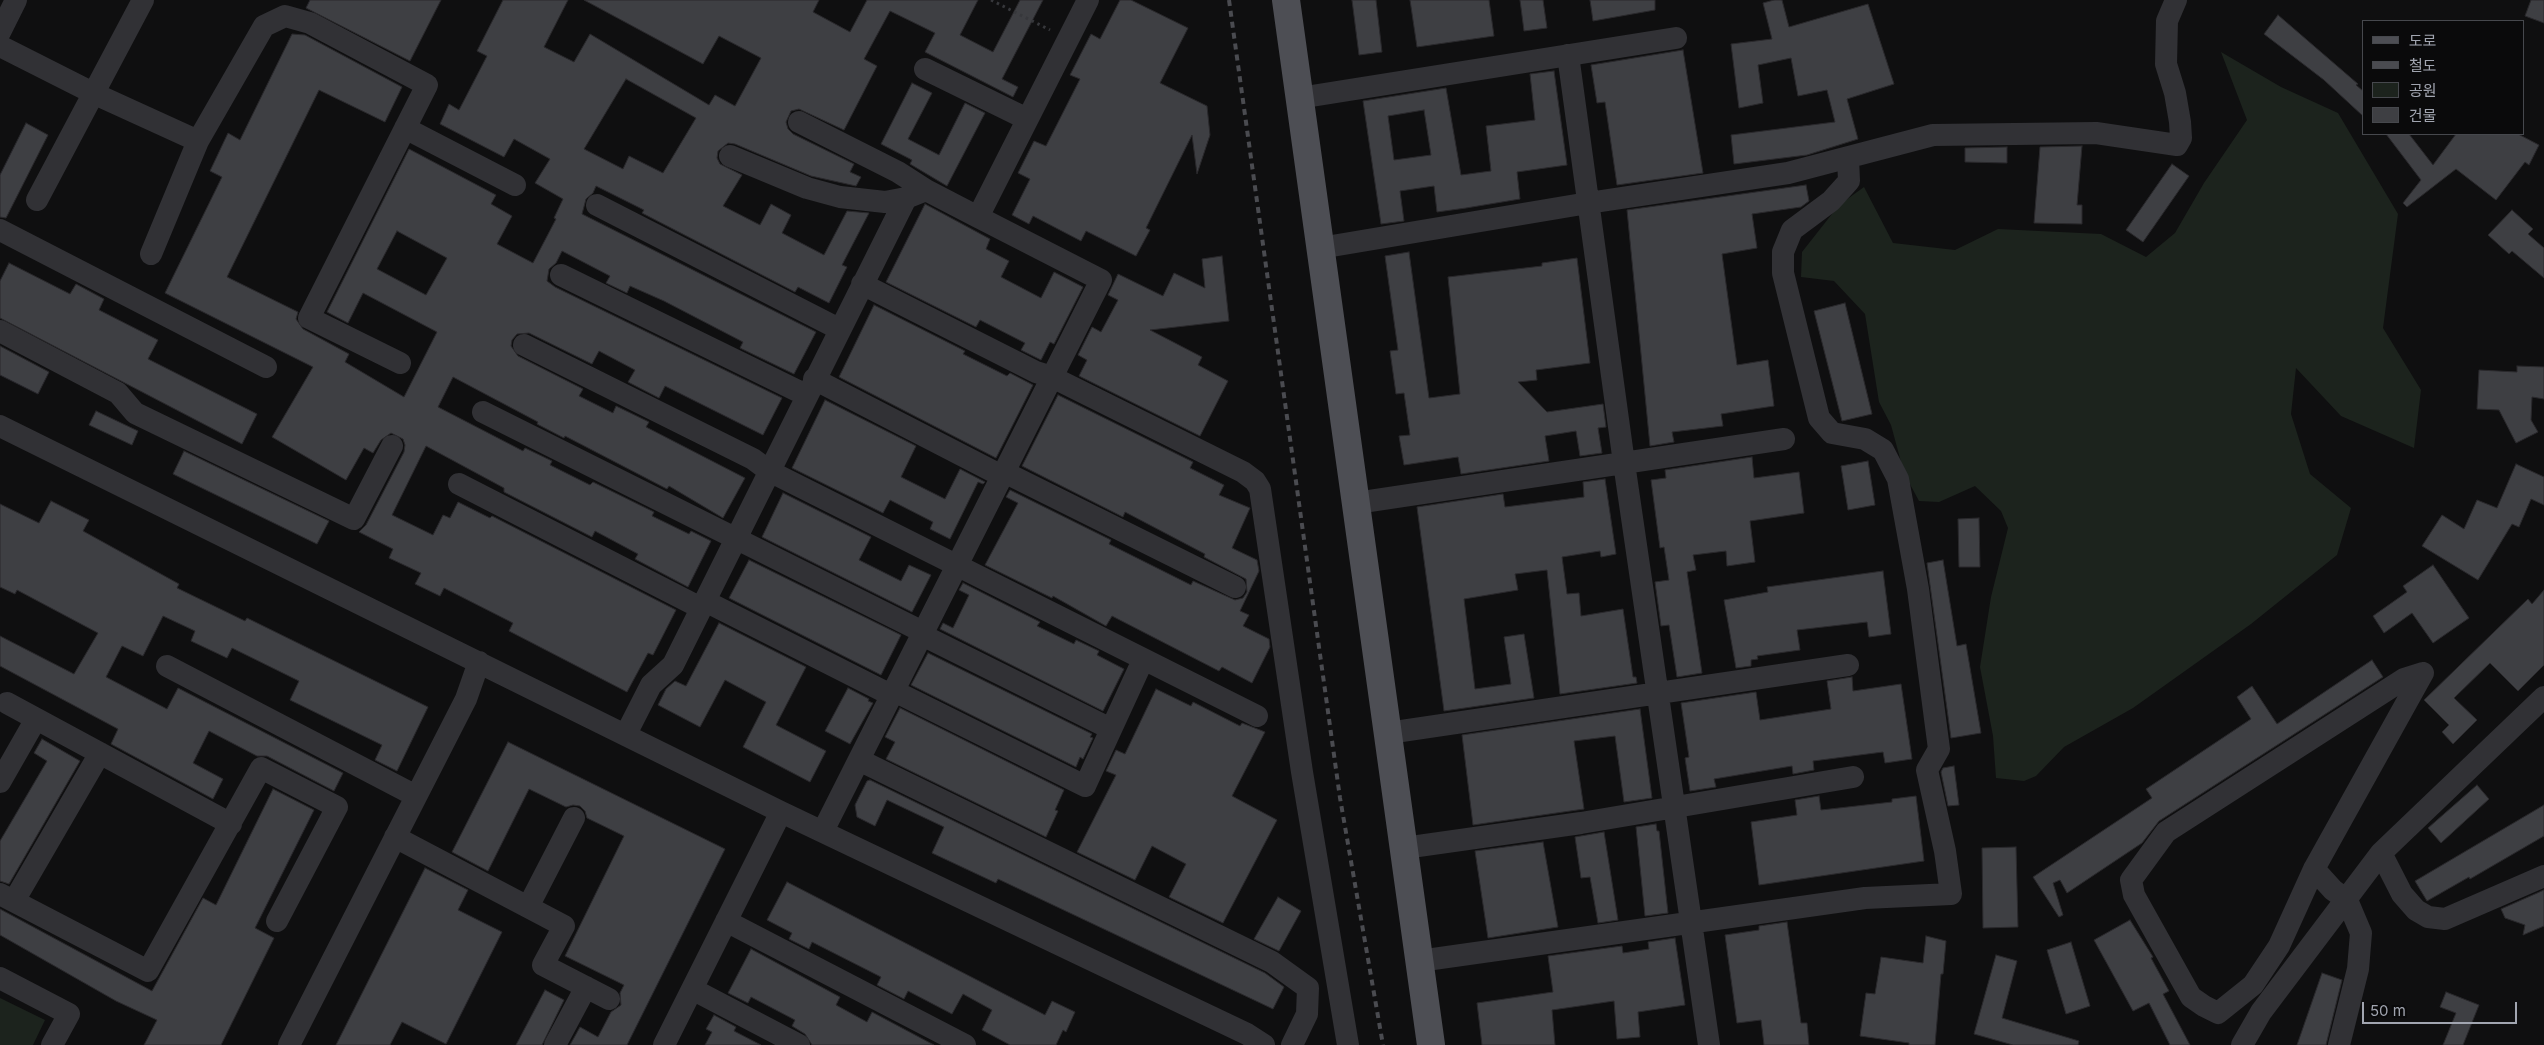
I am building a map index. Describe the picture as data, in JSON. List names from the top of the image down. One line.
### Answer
{"legend":["도로","철도","공원","건물"],"scale_bar":"50 m"}
